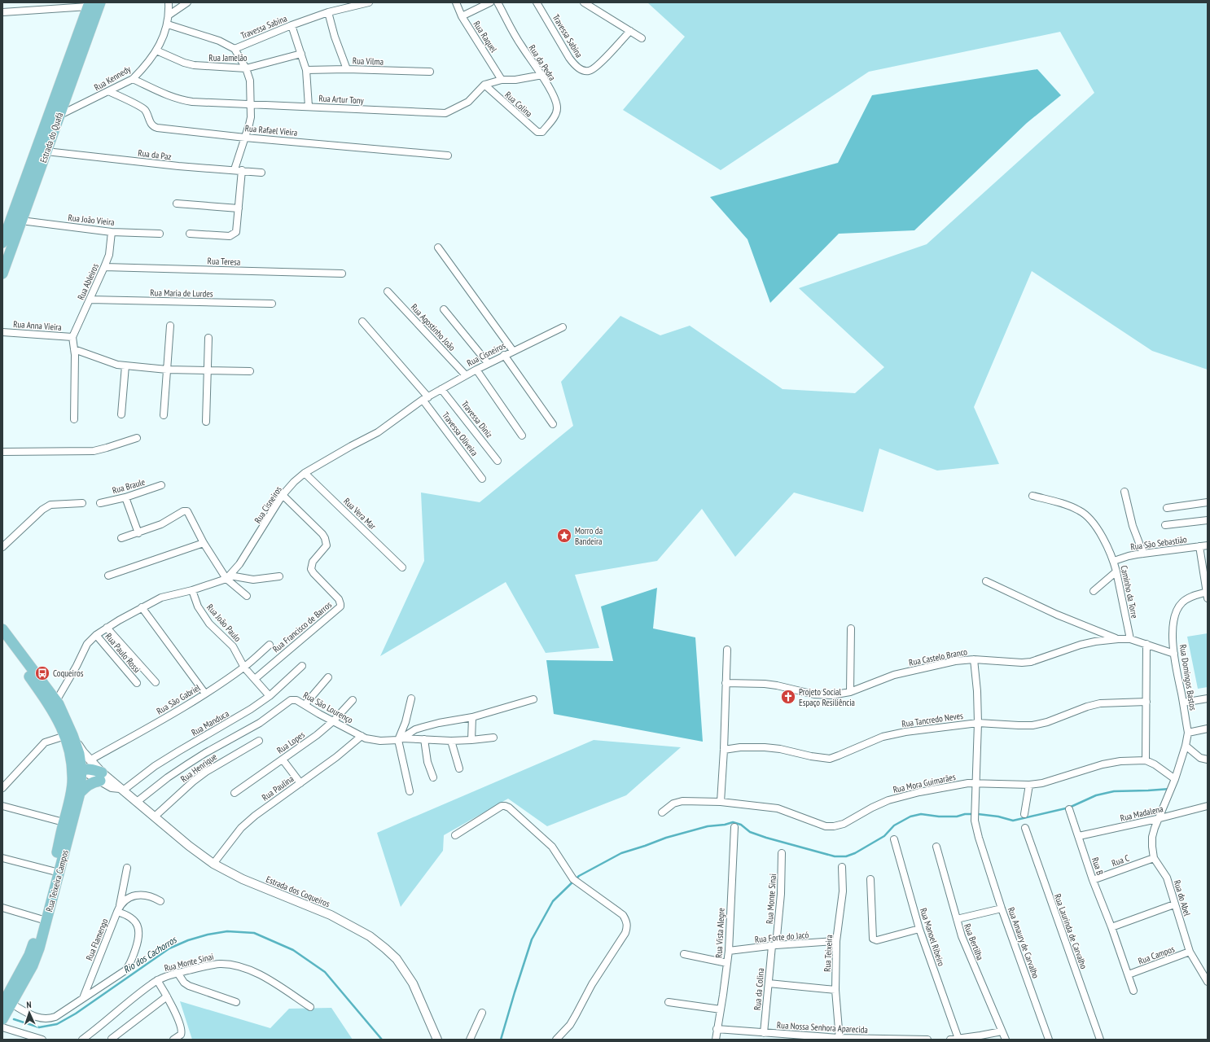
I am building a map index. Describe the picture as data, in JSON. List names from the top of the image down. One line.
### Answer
{"streets":{"main road":["Estrada do Quafá","Rua Teixeira Campos"],"street":["Travessa Sabina","Rua Raquel","Rua Jamelão","Rua Vilma","Rua da Pedra","Rua Kennedy","Rua Artur Tony","Rua Colina","Rua Rafael Vieira","Rua da Paz","Rua João Vieira","Rua Teresa","Rua Ableiros","Rua Maria de Lurdes","Rua Anna Vieira","Rua Agostinho João","Rua Cisneiros","Travessa Diniz","Travessa Oliveira","Rua Braule","Rua Vera Mar","Rua São Sebastião","Caminho da Torre","Rua João Paulo","Rua Francisco de Barros","Rua Paulo Rossi","Rua Castelo Branco","Rua Domingos Bastos","Rua São Gabriel","Rua São Lourenço","Rua Tancredo Neves","Rua Manduca","Rua Lopes","Rua Henrique","Rua Mora Guimarães","Rua Paulina","Rua Madalena","Rua C","Rua B","Estrada dos Coqueiros","Rua do Abel","Rua Monte Sinai","Rua Laurinda de Carvalho","Rua Vista Alegre","Rua Forte do Jacó","Rua Manoel Ribeiro","Rua Flamengo","Rua Bertilha","Rua Amaury de Carvalho","Rua Teixeira","Rua Campos","Rua da Colina","Rua Nossa Senhora Aparecida"]},"crossings":[["Travessa Sabina","Rua Kennedy"],["Rua Jamelão","Rua Kennedy"],["Rua da Pedra","Rua Colina"],["Rua Kennedy","Rua Artur Tony"],["Rua Kennedy","Rua Rafael Vieira"],["Rua Kennedy","Estrada do Quafá"],["Rua Artur Tony","Rua Colina"],["Estrada do Quafá","Rua da Paz"],["Estrada do Quafá","Rua João Vieira"],["Rua João Vieira","Rua Ableiros"],["Rua Teresa","Rua Ableiros"],["Rua Ableiros","Rua Maria de Lurdes"],["Rua Ableiros","Rua Anna Vieira"],["Rua Agostinho João","Rua Cisneiros"],["Rua Cisneiros","Travessa Diniz"],["Rua Cisneiros","Travessa Oliveira"],["Rua Cisneiros","Rua Vera Mar"],["Rua Cisneiros","Rua Francisco de Barros"],["Rua São Sebastião","Caminho da Torre"],["Caminho da Torre","Rua Castelo Branco"],["Rua João Paulo","Rua Francisco de Barros"],["Rua João Paulo","Rua São Gabriel"],["Rua João Paulo","Rua Manduca"],["Rua Castelo Branco","Rua Domingos Bastos"],["Rua Castelo Branco","Rua Amaury de Carvalho"],["Rua Domingos Bastos","Rua do Abel"],["Rua São Gabriel","Estrada dos Coqueiros"],["Rua São Lourenço","Rua Lopes"],["Rua São Lourenço","Rua Paulina"],["Rua São Lourenço","Estrada dos Coqueiros"],["Rua Tancredo Neves","Rua Amaury de Carvalho"],["Rua Manduca","Estrada dos Coqueiros"],["Rua Henrique","Estrada dos Coqueiros"],["Rua Mora Guimarães","Rua Amaury de Carvalho"],["Rua Paulina","Estrada dos Coqueiros"],["Rua Madalena","Rua B"],["Rua Madalena","Rua do Abel"],["Rua C","Rua B"],["Rua C","Rua do Abel"],["Rua B","Rua Campos"],["Rua Teixeira Campos","Estrada dos Coqueiros"],["Rua Teixeira Campos","Rua Flamengo"],["Rua do Abel","Rua Campos"],["Rua Monte Sinai","Rua Forte do Jacó"],["Rua Monte Sinai","Rua da Colina"],["Rua Vista Alegre","Rua Forte do Jacó"],["Rua Vista Alegre","Rua Nossa Senhora Aparecida"],["Rua Forte do Jacó","Rua Teixeira"],["Rua Forte do Jacó","Rua da Colina"],["Rua Teixeira","Rua Nossa Senhora Aparecida"],["Rua da Colina","Rua Nossa Senhora Aparecida"]],"water":["Rio dos Cachorros"],"places":{"place":["Morro da Bandeira"],"bus stop":["Coqueiros"],"church":["Projeto Social Espaço Resiliência"]},"north":"top"}
